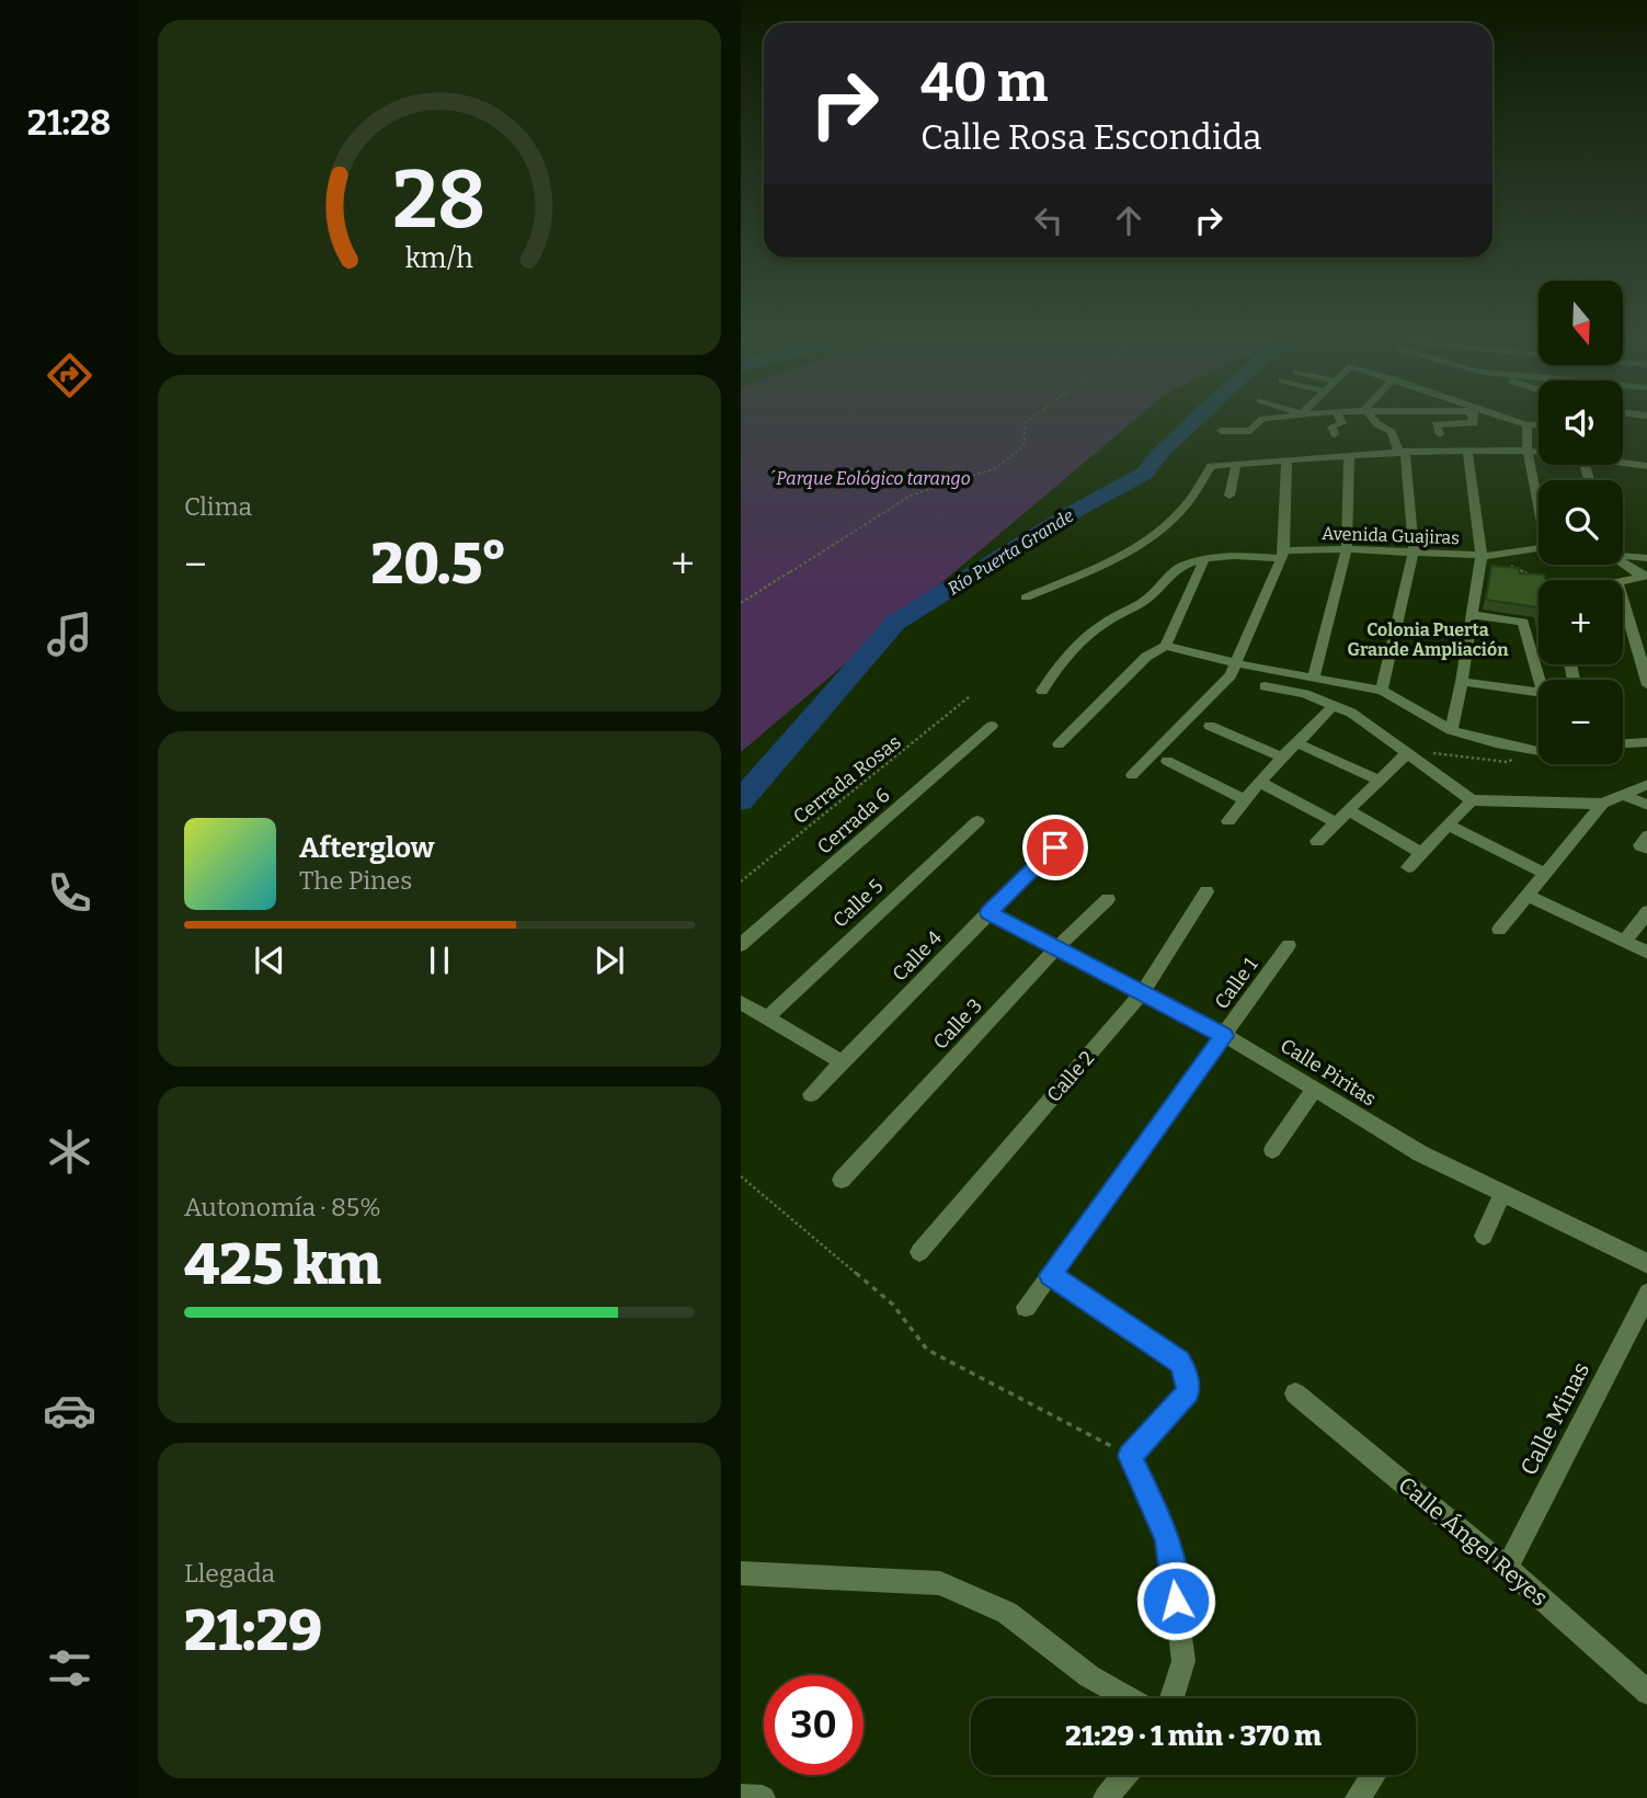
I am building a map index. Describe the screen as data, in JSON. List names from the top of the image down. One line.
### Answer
{"streets":{"street":["Avenida Guajiras","Cerrada 6","Calle 5","Calle 4","Calle 1","Calle 3","Calle Piritas","Calle 2","Calle Minas","Calle Ángel Reyes"],"path":["Cerrada Rosas"]},"crossings":[["Calle 4","Calle Piritas"],["Calle 1","Calle Piritas"],["Calle 3","Calle Piritas"],["Calle Piritas","Calle 2"],["Calle Minas","Calle Ángel Reyes"]],"districts":["Colonia Puerta Grande Ampliación"],"water":["Río Puerta Grande"],"parks":["´Parque Eológico tarango"],"north":"bottom","page":{"tabs":"21:28","turn":["40 m","Calle Rosa Escondida"],"map_buttons":["+","−"],"tile":["Clima",["Autonomía · 85%","425 km"],["Llegada","21:29"]],"heat":["−","20.5°","+"],"song":["Afterglow","The Pines"],"limit":"30","trip":"21:29 · 1 min · 370 m","gauge":["28","km/h"]}}
